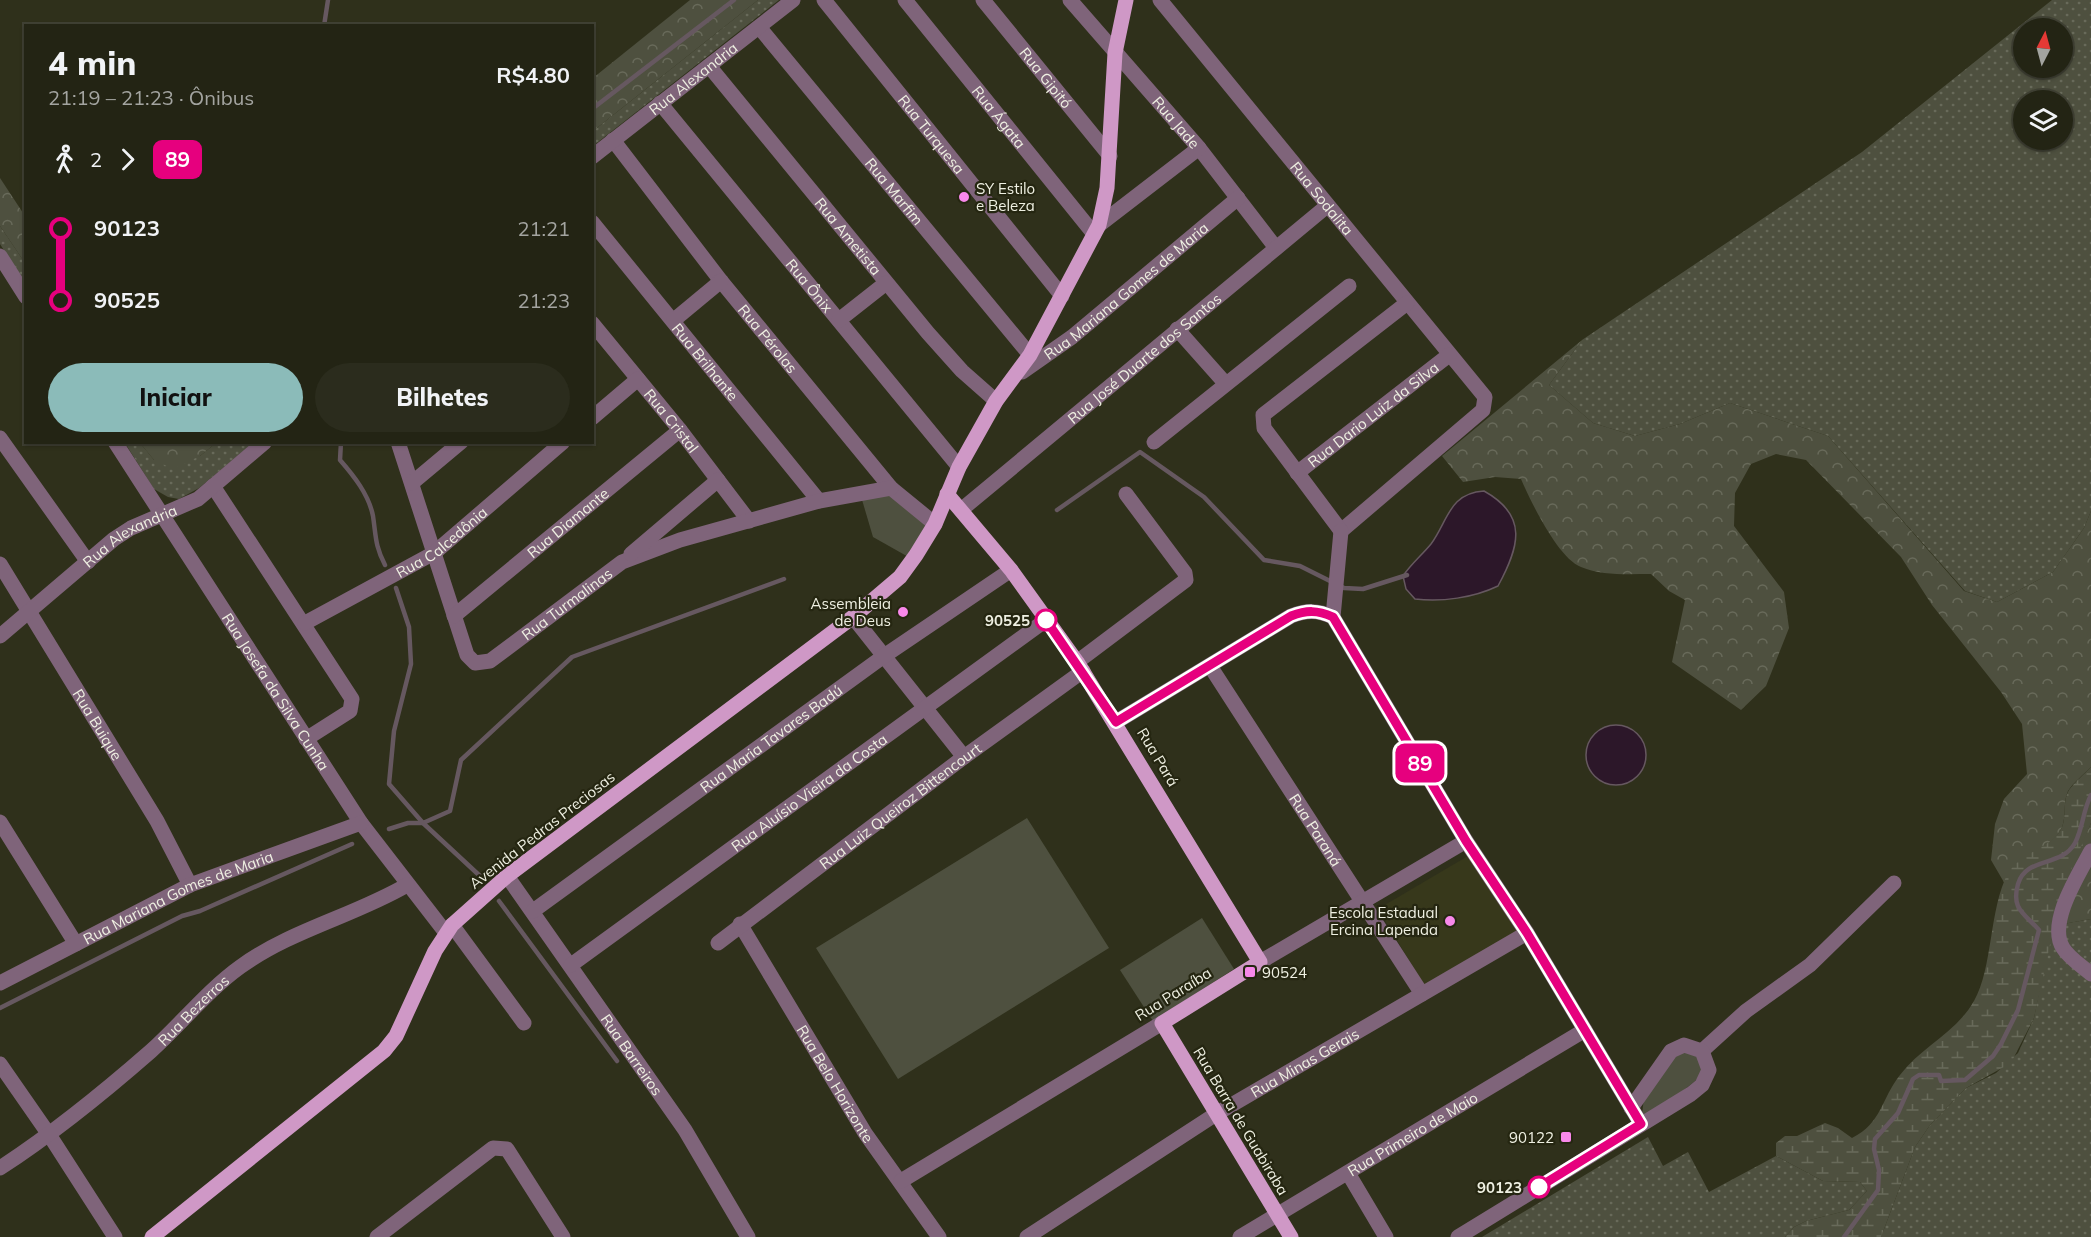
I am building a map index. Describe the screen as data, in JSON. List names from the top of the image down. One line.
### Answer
{"streets":{"main road":["Rua Pará","Avenida Pedras Preciosas","Rua Paraíba","Rua Barra de Guabiraba"],"street":["Rua Alexandria","Rua Gipitó","Rua Ágata","Rua Jade","Rua Turquesa","Rua Marfim","Rua Sodalita","Rua Ametista","Rua Ônix","Rua Mariana Gomes de Maria","Rua Pérolas","Rua José Duarte dos Santos","Rua Brilhante","Rua Dario Luiz da Silva","Rua Cristal","Rua Diamante","Rua Calcedônia","Rua Turmalinas","Rua Josefa da Silva Cunha","Rua Buique","Rua Maria Tavares Badú","Rua Aluísio Vieira da Costa","Rua Luiz Queiroz Bittencourt","Rua Paraná","Rua Bezerros","Rua Barreiros","Rua Minas Gerais","Rua Belo Horizonte","Rua Primeiro de Maio"]},"crossings":[["Rua Alexandria","Rua Marfim"],["Rua Alexandria","Rua Ametista"],["Rua Alexandria","Rua Ônix"],["Rua Alexandria","Rua Pérolas"],["Rua Alexandria","Rua Josefa da Silva Cunha"],["Rua Alexandria","Rua Buique"],["Rua Gipitó","Avenida Pedras Preciosas"],["Rua Ágata","Avenida Pedras Preciosas"],["Rua Jade","Rua Mariana Gomes de Maria"],["Rua Jade","Rua José Duarte dos Santos"],["Rua Jade","Avenida Pedras Preciosas"],["Rua Turquesa","Avenida Pedras Preciosas"],["Rua Marfim","Avenida Pedras Preciosas"],["Rua Sodalita","Rua José Duarte dos Santos"],["Rua Sodalita","Rua Dario Luiz da Silva"],["Rua Ametista","Avenida Pedras Preciosas"],["Rua Ônix","Avenida Pedras Preciosas"],["Rua Mariana Gomes de Maria","Rua Josefa da Silva Cunha"],["Rua Mariana Gomes de Maria","Rua Buique"],["Rua Mariana Gomes de Maria","Avenida Pedras Preciosas"],["Rua Pérolas","Rua Turmalinas"],["Rua Pérolas","Avenida Pedras Preciosas"],["Rua José Duarte dos Santos","Rua Pará"],["Rua Brilhante","Rua Turmalinas"],["Rua Cristal","Rua Diamante"],["Rua Cristal","Rua Turmalinas"],["Rua Diamante","Rua Turmalinas"],["Rua Calcedônia","Rua Turmalinas"],["Rua Josefa da Silva Cunha","Avenida Pedras Preciosas"],["Rua Josefa da Silva Cunha","Rua Bezerros"],["Rua Maria Tavares Badú","Rua Pará"],["Rua Maria Tavares Badú","Rua Barreiros"],["Rua Pará","Rua Aluísio Vieira da Costa"],["Rua Pará","Rua Luiz Queiroz Bittencourt"],["Rua Pará","Avenida Pedras Preciosas"],["Rua Pará","Rua Paraíba"],["Rua Aluísio Vieira da Costa","Rua Barreiros"],["Rua Luiz Queiroz Bittencourt","Rua Belo Horizonte"],["Avenida Pedras Preciosas","Rua Barreiros"],["Rua Paraná","Rua Paraíba"],["Rua Paraná","Rua Minas Gerais"],["Rua Paraíba","Rua Belo Horizonte"],["Rua Paraíba","Rua Barra de Guabiraba"],["Rua Minas Gerais","Rua Barra de Guabiraba"],["Rua Barra de Guabiraba","Rua Primeiro de Maio"]],"places":{"other":["SY Estilo e Beleza","Assembleia de Deus","90525","Escola Estadual Ercina Lapenda","90123"],"transit":["90524","90122"]},"lines":["bus line 89"],"north":"top","page":{"on_map":"89","heading":["4 min","21:19 – 21:23 · Ônibus","R$4.80"],"legs":["2","89"],"list":[{"name":"90123","value":"21:21"},{"name":"90525","value":"21:23"}],"buttons":["Iniciar","Bilhetes"]}}
